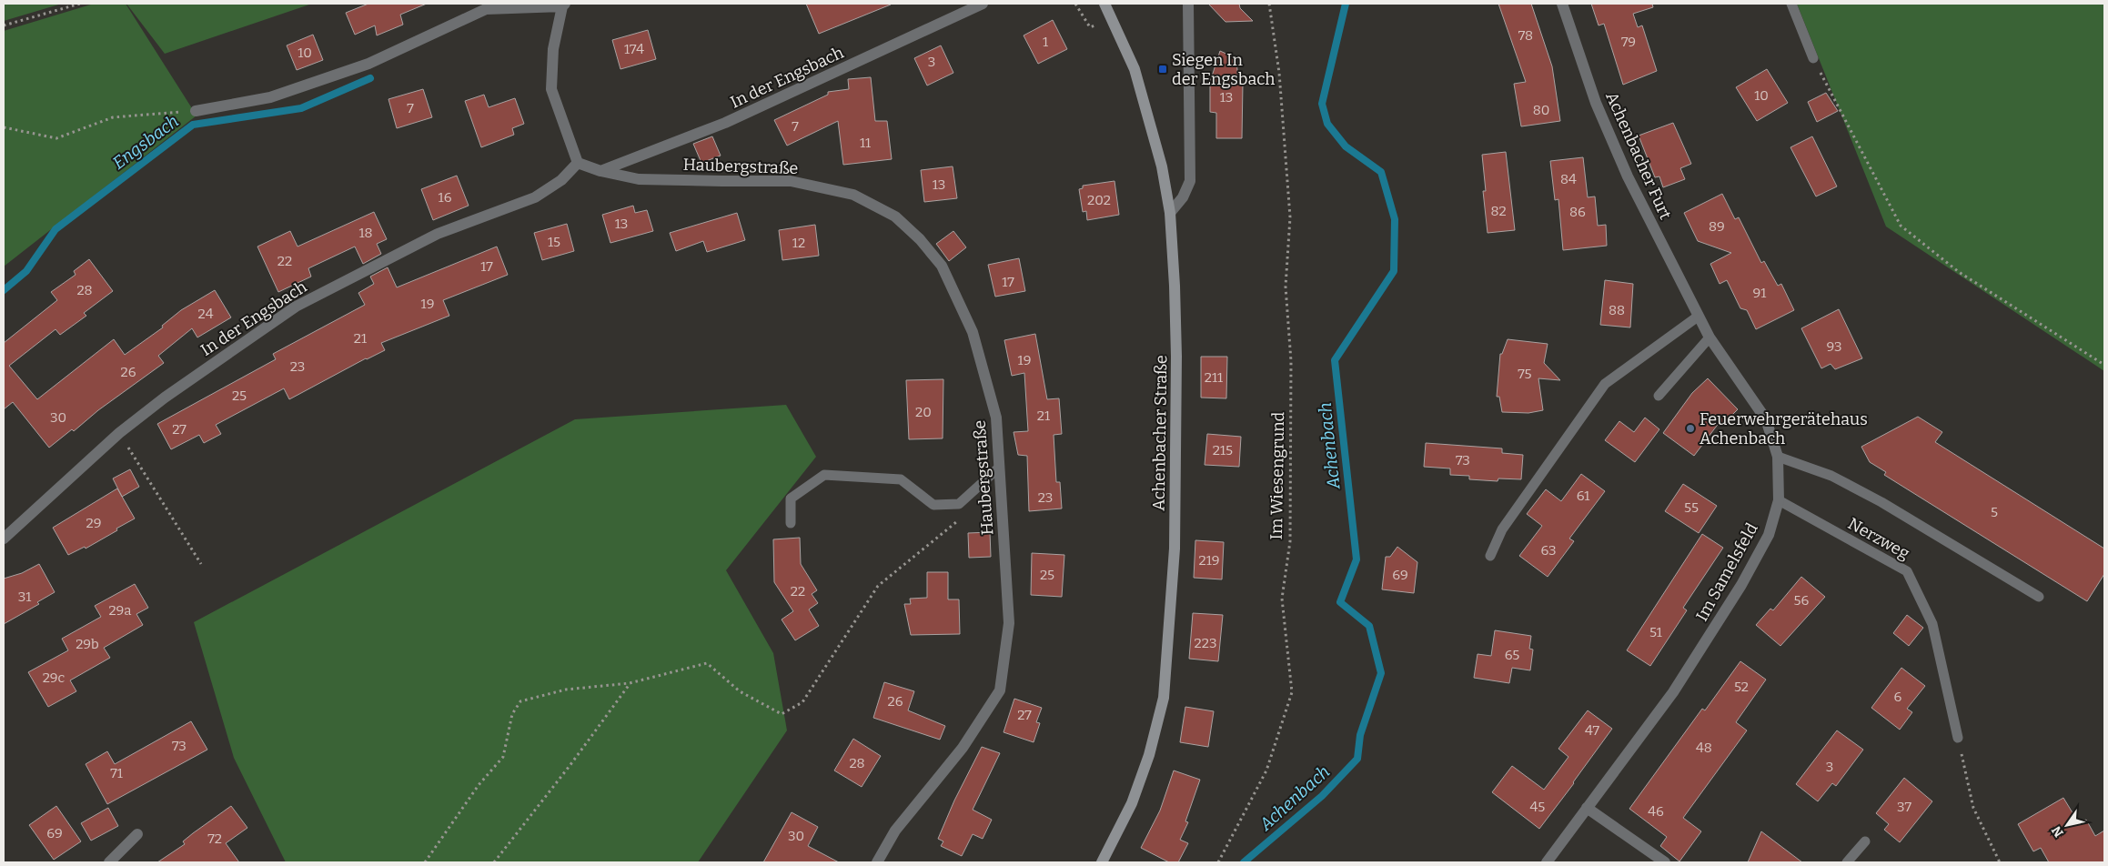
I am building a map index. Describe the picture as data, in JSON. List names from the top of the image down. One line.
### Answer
{"streets":{"main road":["Achenbacher Straße"],"street":["In der Engsbach","Achenbacher Furt","Haubergstraße","Im Samelsfeld"],"lane":["Nerzweg"],"path":["Im Wiesengrund"]},"crossings":[["In der Engsbach","Haubergstraße"],["Achenbacher Furt","Im Samelsfeld"],["Nerzweg","Im Samelsfeld"]],"water":["Engsbach","Achenbach"],"places":{"transit":["Siegen In der Engsbach"],"other":["Feuerwehrgerätehaus Achenbach"]},"house_numbers":["78","1","79","174","10","3","10","13","7","80","7","11","84","13","16","202","82","86","13","89","18","15","12","22","17","17","28","91","19","88","24","21","93","19","23","26","75","211","25","20","21","30","27","215","73","61","23","55","5","29","63","219","25","69","22","31","56","29a","51","223","29b","65","29c","52","6","26","27","47","73","48","28","3","71","45","37","46","69","30","72"],"north":"bottom left"}
